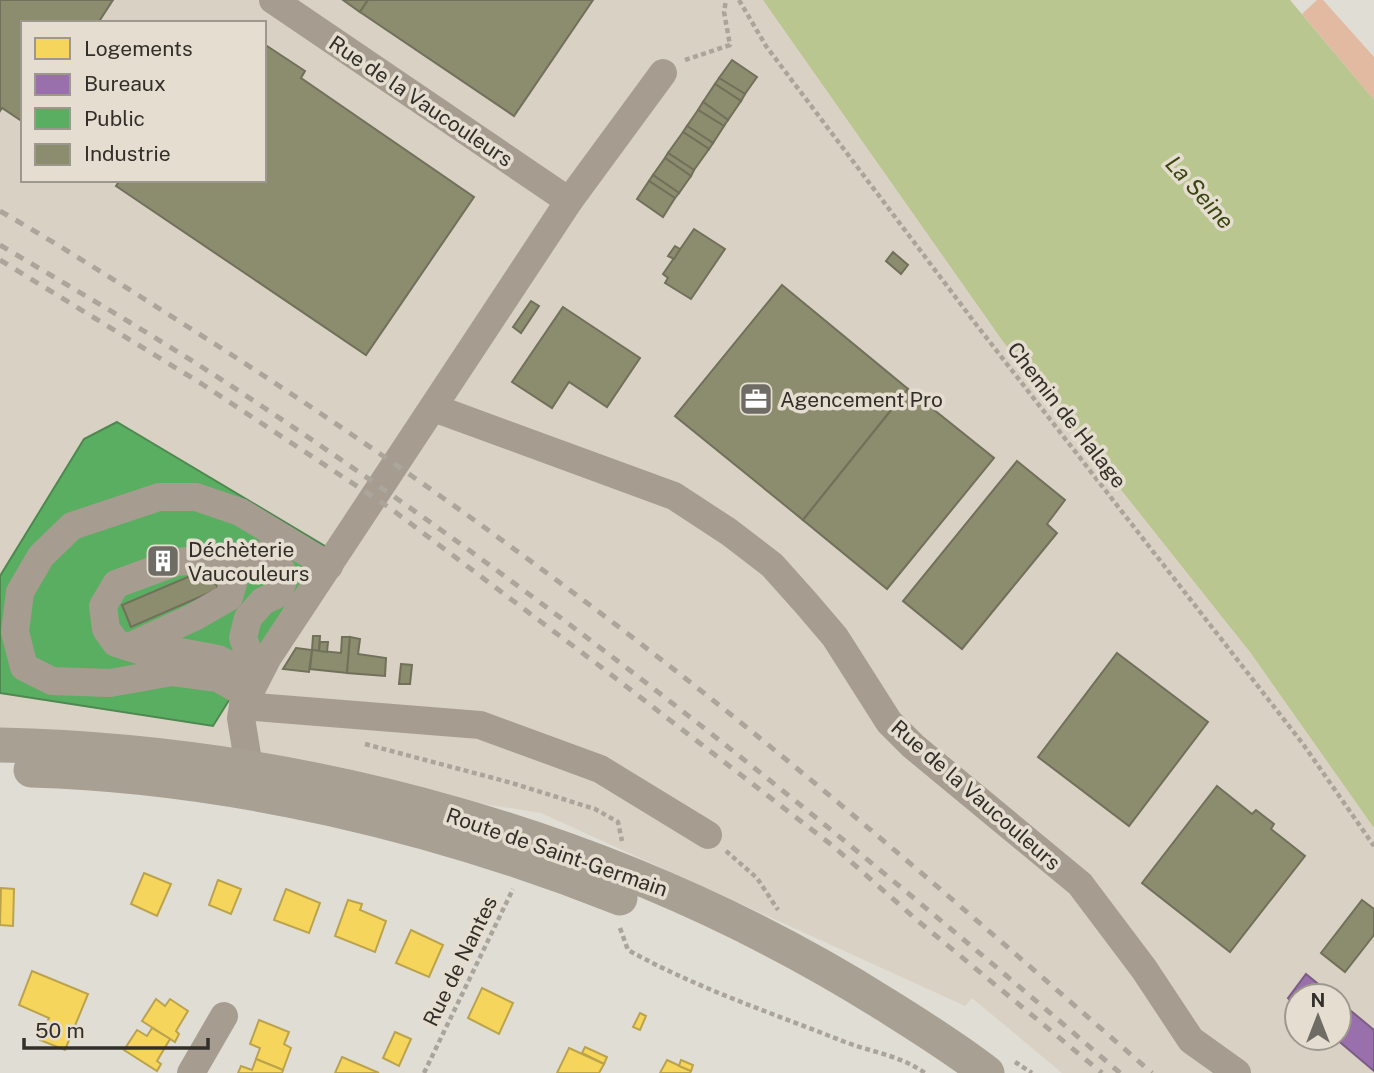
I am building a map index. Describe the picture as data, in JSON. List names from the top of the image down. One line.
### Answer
{"streets":{"main road":["Route de Saint-Germain"],"street":["Rue de la Vaucouleurs"],"path":["Chemin de Halage","Rue de Nantes"]},"water":["La Seine"],"places":{"office":["Agencement Pro"],"building":["Déchèterie Vaucouleurs"]},"legend":["Logements","Bureaux","Public","Industrie"],"scale_bar":"50 m","north":"top"}
